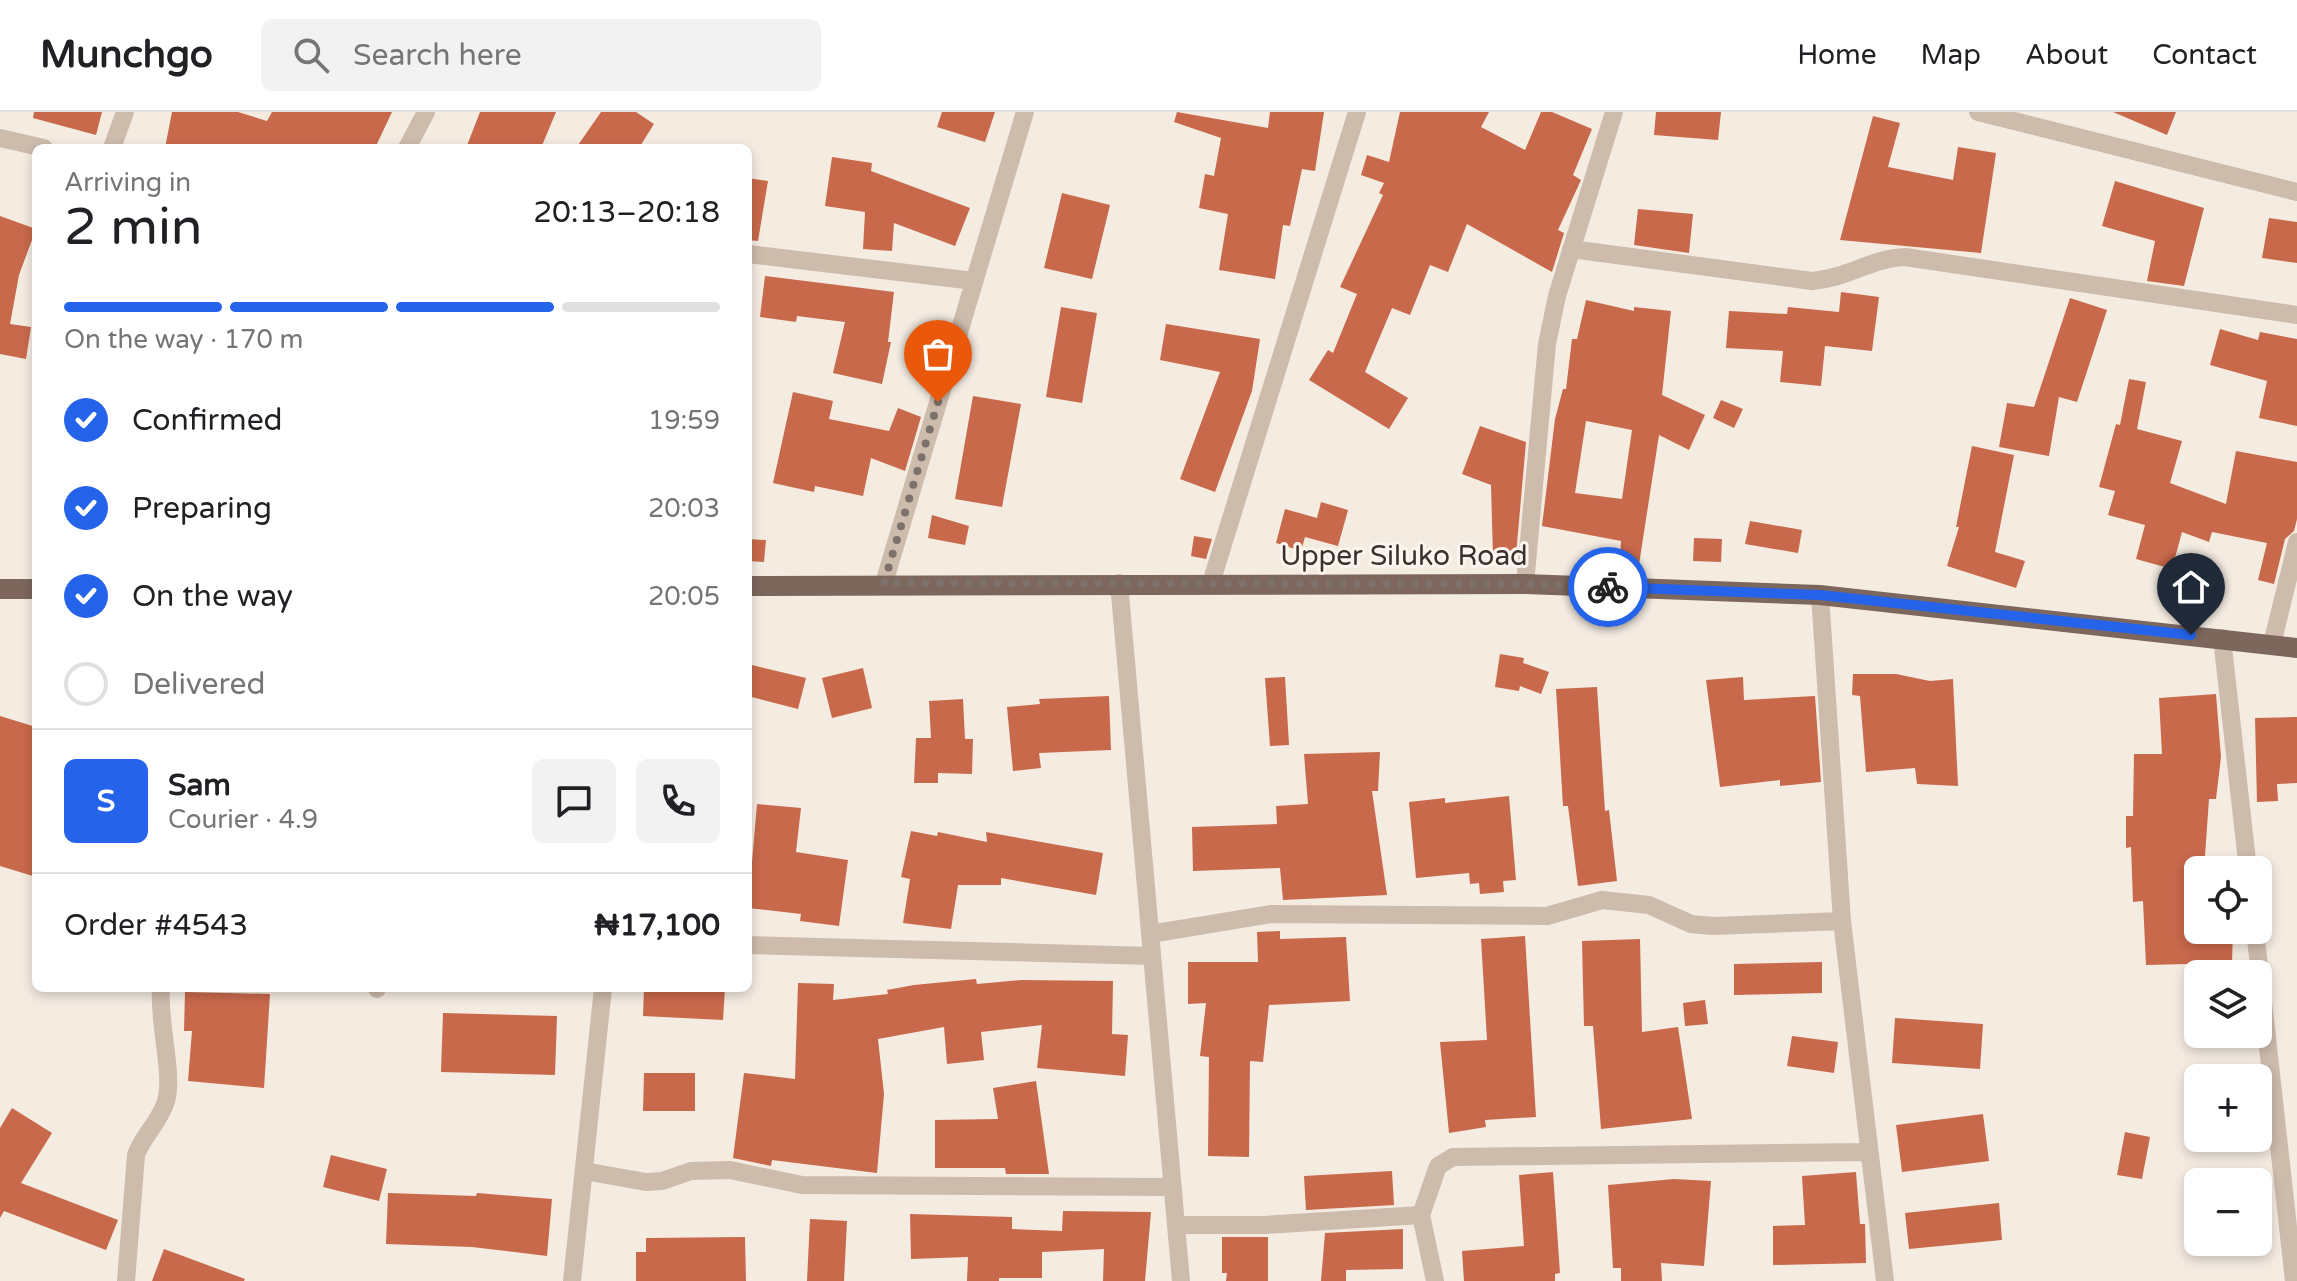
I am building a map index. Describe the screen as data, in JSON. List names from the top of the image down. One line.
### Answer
{"streets":{"main road":["Upper Siluko Road"]},"page":{"header":"Munchgo","search":"Search here","nav":["Home","Map","About","Contact"],"heading":["2 min","Arriving in","20:13–20:18"],"panel":["Sam","Courier · 4.9","Order #4543","₦17,100"],"bar":"On the way · 170 m","list":[["Confirmed","19:59"],["Preparing","20:03"],["On the way","20:05"],"Delivered"],"round":"S","map_buttons":["+","−"]}}
